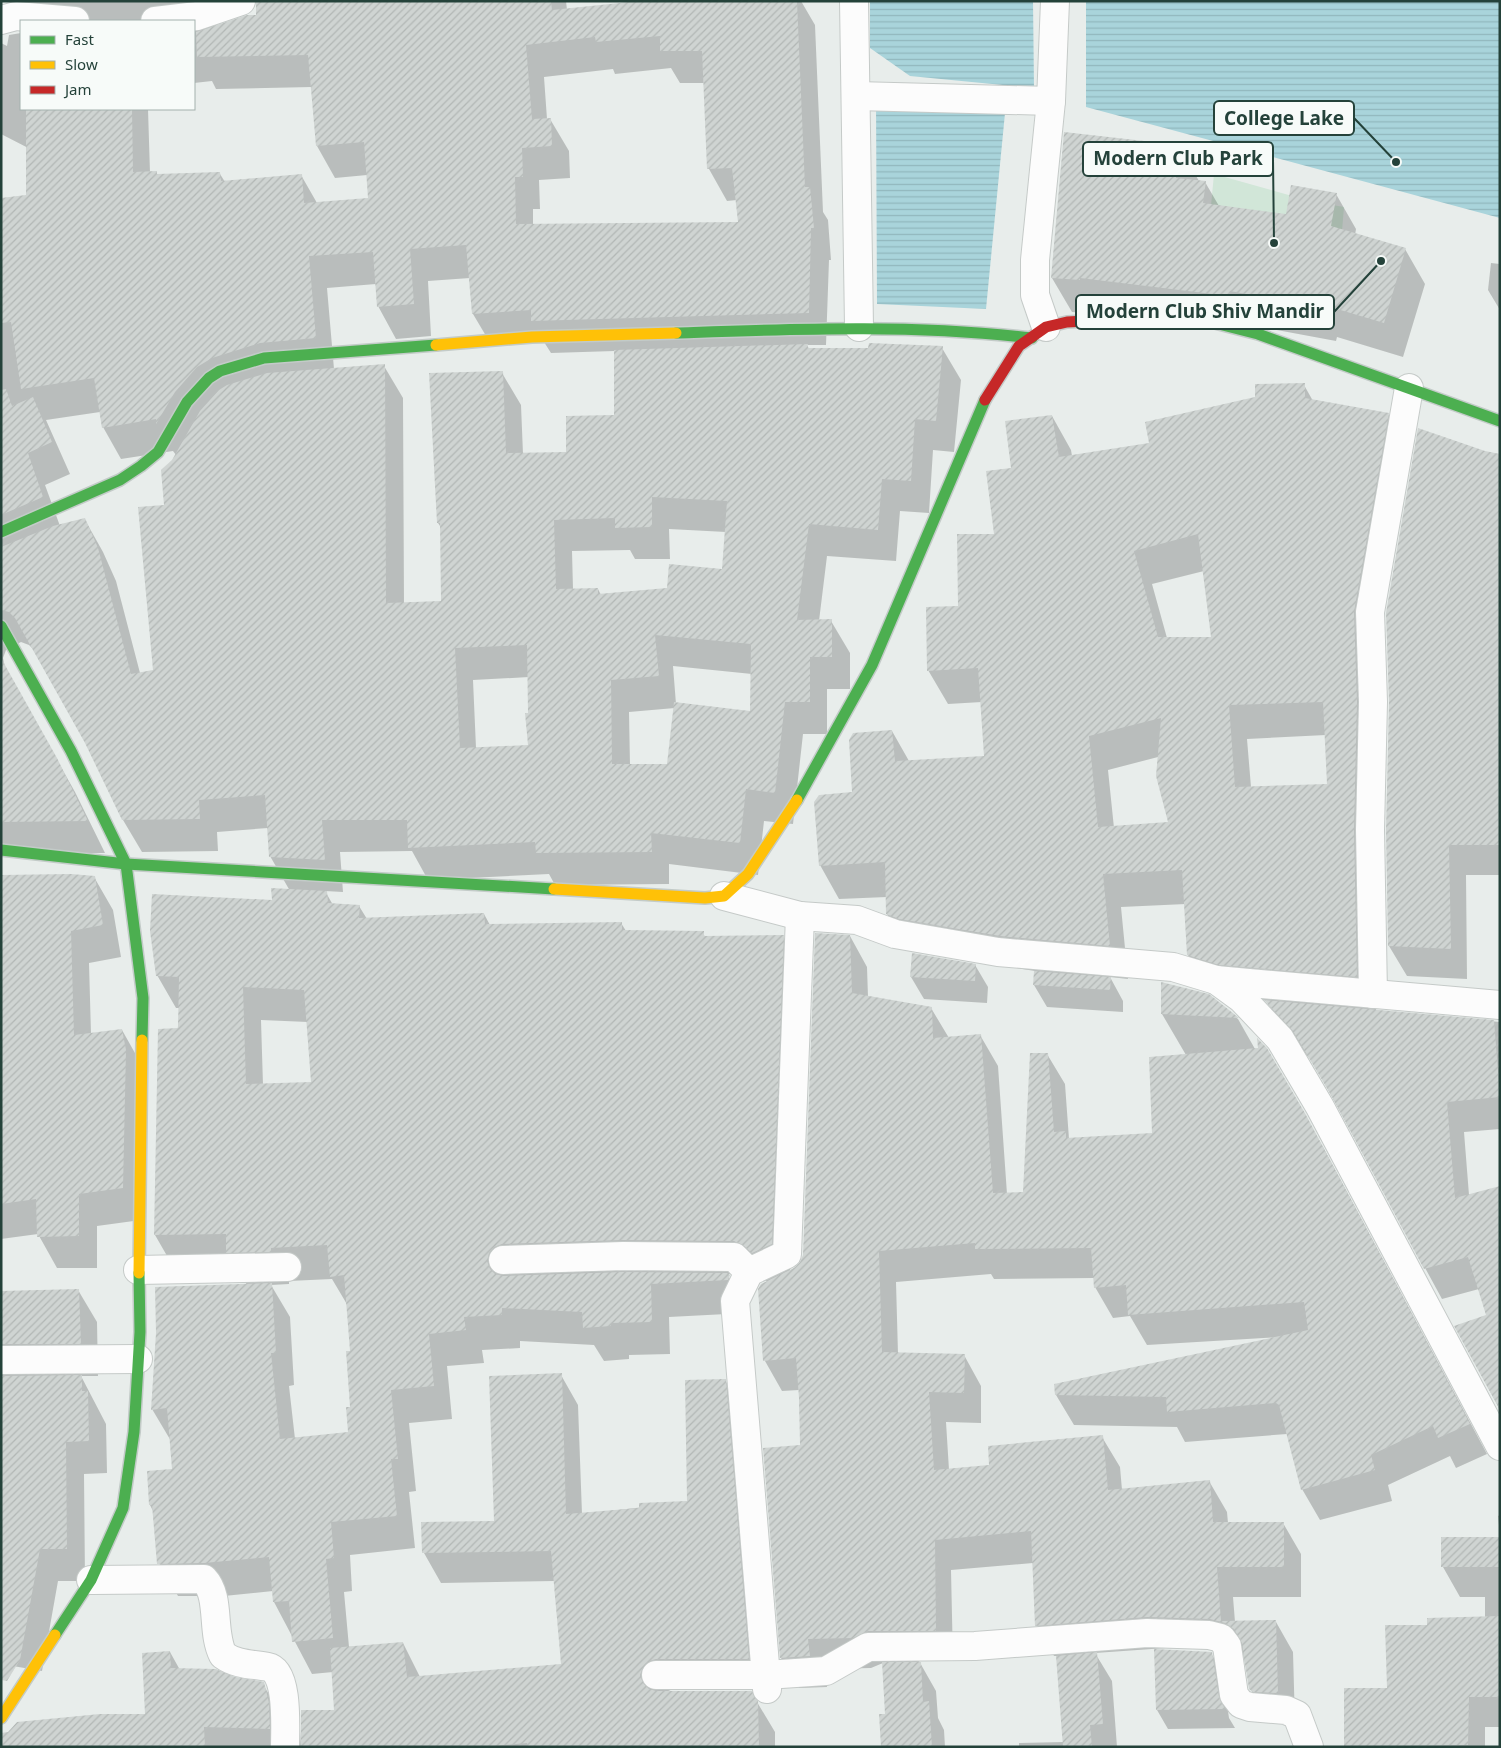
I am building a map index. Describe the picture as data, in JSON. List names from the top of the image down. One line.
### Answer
{"places":["College Lake","Modern Club Park","Modern Club Shiv Mandir"],"legend":["Fast","Slow","Jam"]}
